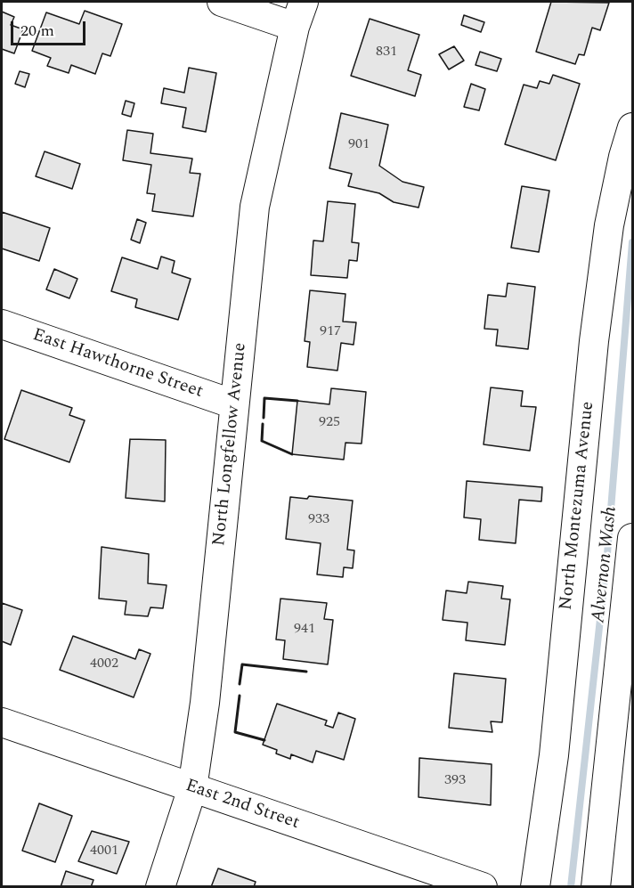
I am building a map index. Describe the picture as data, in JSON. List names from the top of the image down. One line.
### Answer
{"streets":{"street":["East Hawthorne Street","North Longfellow Avenue","North Montezuma Avenue","East 2nd Street"]},"crossings":[["East Hawthorne Street","North Longfellow Avenue"],["North Longfellow Avenue","East 2nd Street"]],"water":["Alvernon Wash"],"house_numbers":["831","901","917","925","933","941","4002","393","4001"],"scale_bar":"20 m"}
